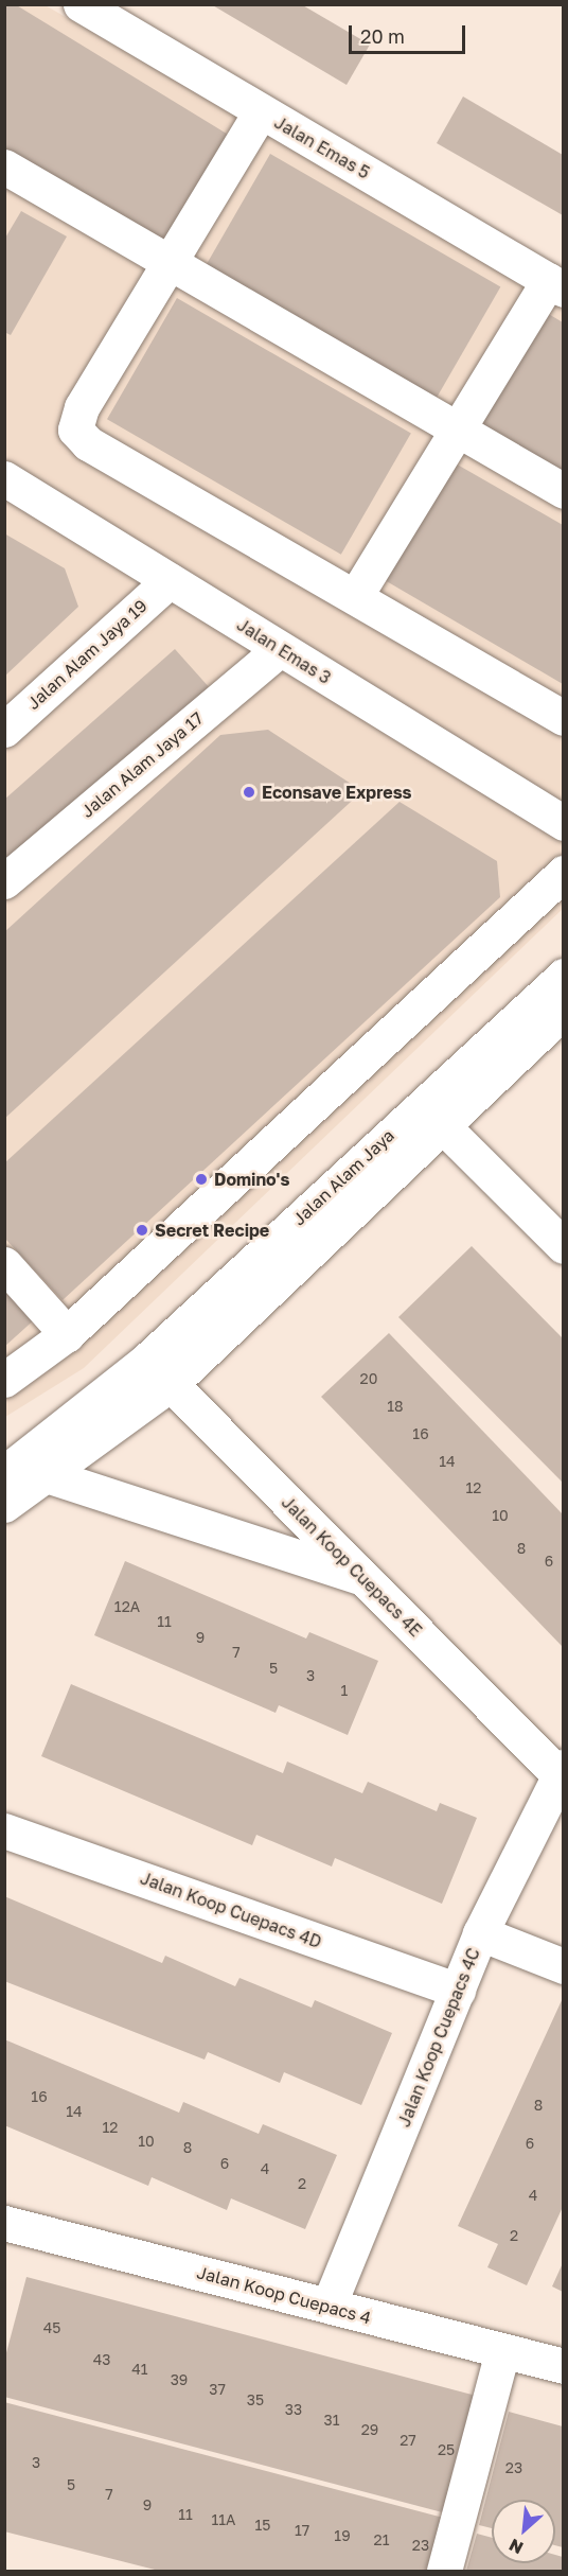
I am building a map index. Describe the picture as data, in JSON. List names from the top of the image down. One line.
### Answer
{"streets":{"street":["Jalan Emas 5","Jalan Emas 3","Jalan Alam Jaya 19","Jalan Alam Jaya 17","Jalan Alam Jaya","Jalan Koop Cuepacs 4E","Jalan Koop Cuepacs 4D","Jalan Koop Cuepacs 4C","Jalan Koop Cuepacs 4"]},"crossings":[["Jalan Emas 3","Jalan Alam Jaya 19"],["Jalan Emas 3","Jalan Alam Jaya 17"],["Jalan Alam Jaya","Jalan Koop Cuepacs 4E"],["Jalan Koop Cuepacs 4E","Jalan Koop Cuepacs 4C"],["Jalan Koop Cuepacs 4D","Jalan Koop Cuepacs 4C"],["Jalan Koop Cuepacs 4C","Jalan Koop Cuepacs 4"]],"places":["Econsave Express","Domino's","Secret Recipe"],"house_numbers":["20","18","16","14","12","10","8","6","12A","11","9","7","5","3","1","16","8","14","12","10","6","8","6","4","2","4","2","45","43","41","39","37","35","33","31","29","27","25","3","23","5","7","9","11","11A","15","17","19","21","23"],"scale_bar":"20 m","north":"bottom left"}
